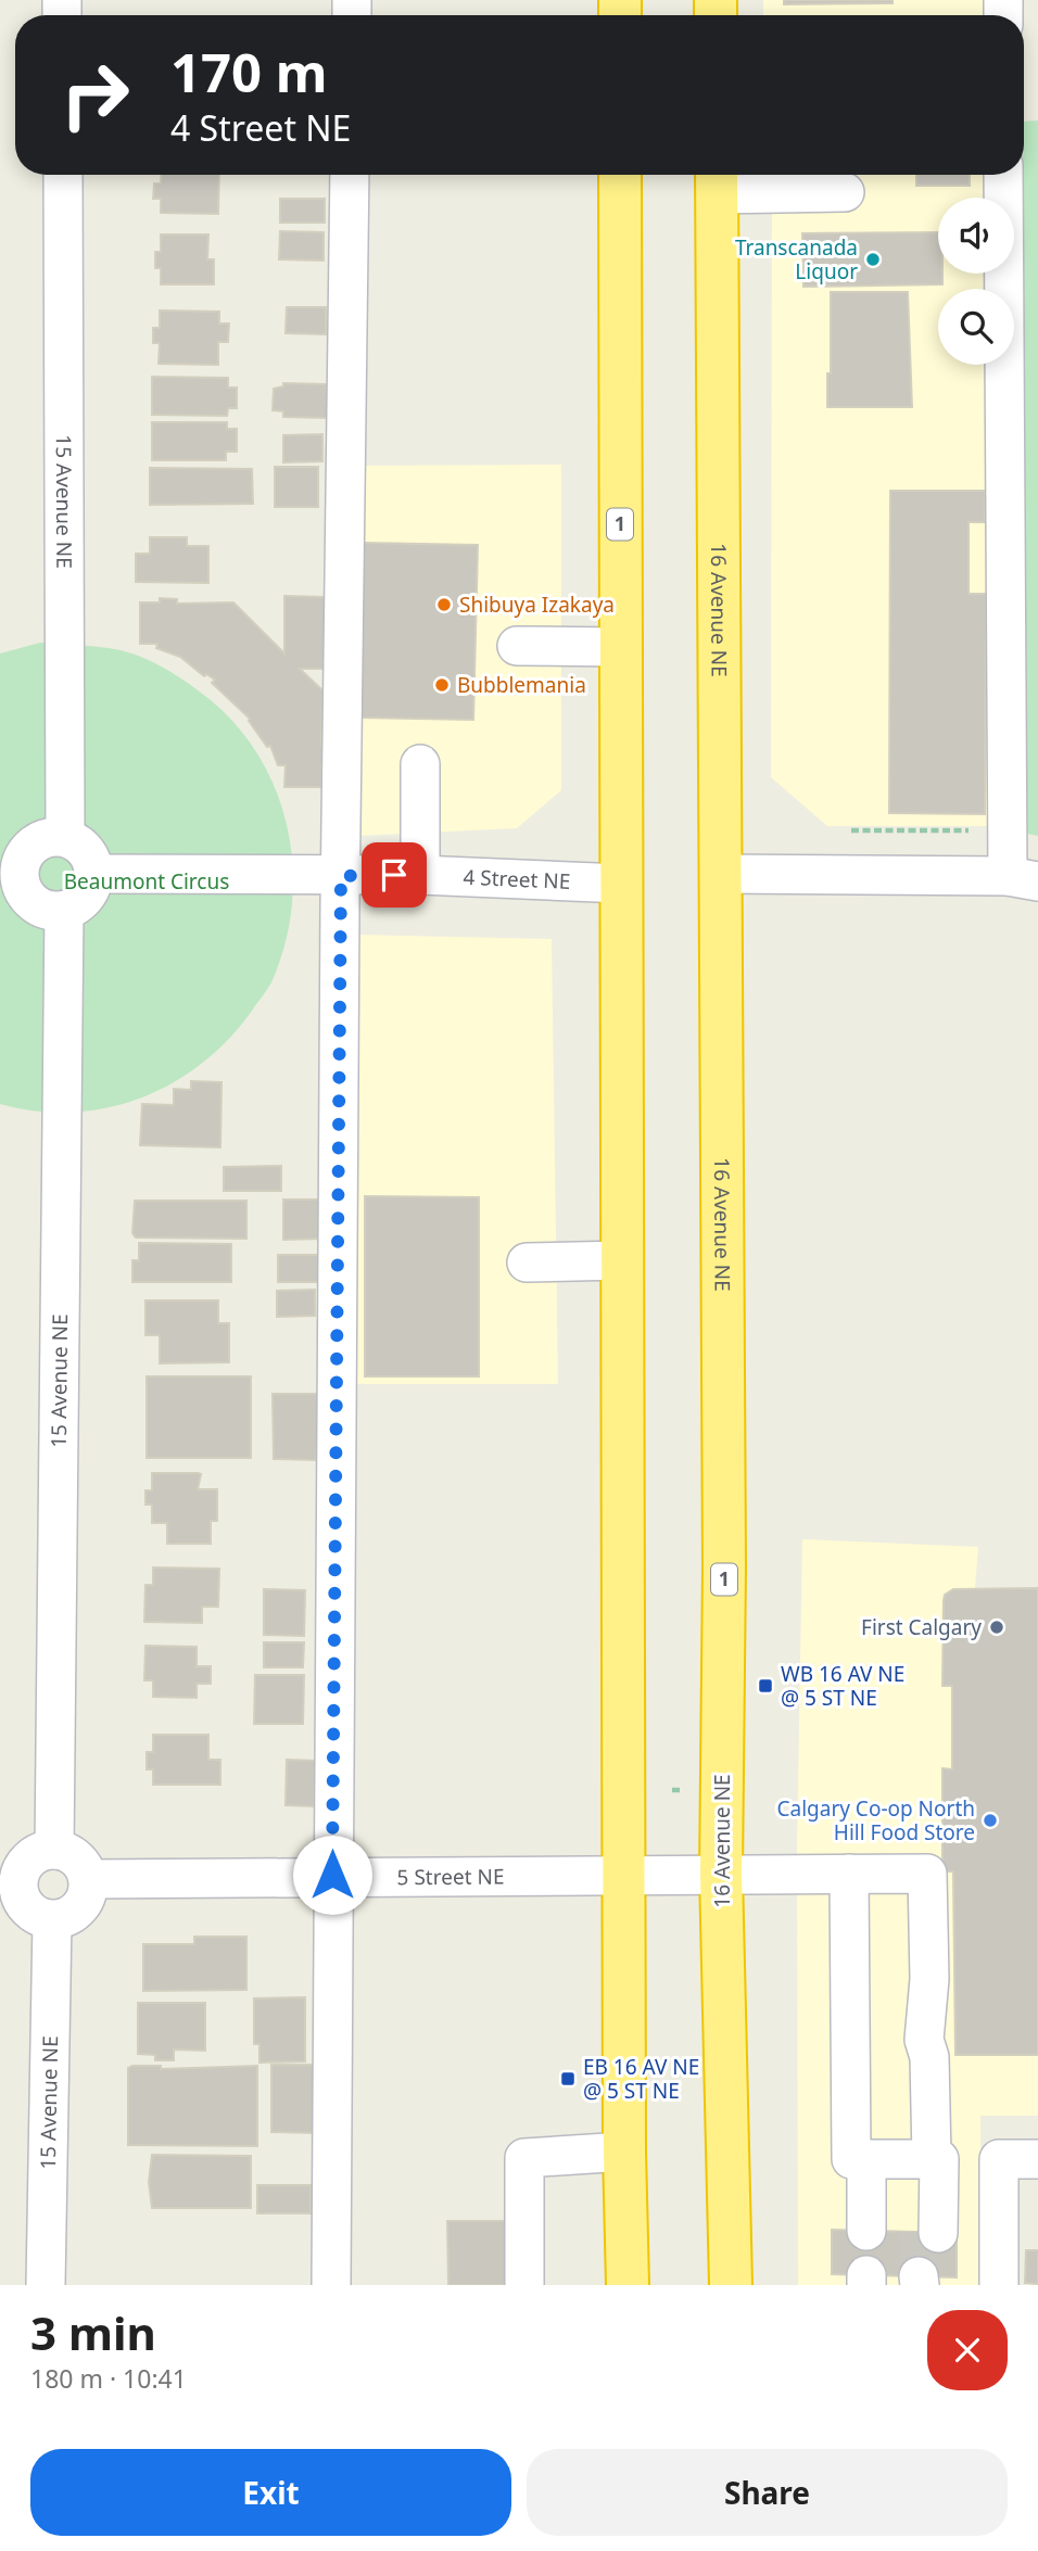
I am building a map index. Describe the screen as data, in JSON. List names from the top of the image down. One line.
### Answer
{"streets":{"highway":["1","16 Avenue NE"],"street":["15 Avenue NE","4 Street NE","5 Street NE"]},"crossings":[["15 Avenue NE","4 Street NE"],["15 Avenue NE","5 Street NE"],["1","4 Street NE"],["1","5 Street NE"],["16 Avenue NE","5 Street NE"]],"parks":["Beaumont Circus"],"places":{"other":["Transcanada Liquor","Shibuya Izakaya","Bubblemania","First Calgary","Calgary Co-op North Hill Food Store"],"transit":["WB 16 AV NE @ 5 ST NE","EB 16 AV NE @ 5 ST NE"]},"page":{"turn":["170 m","4 Street NE"],"heading":["3 min","180 m · 10:41"],"buttons":["Exit","Share"]}}
